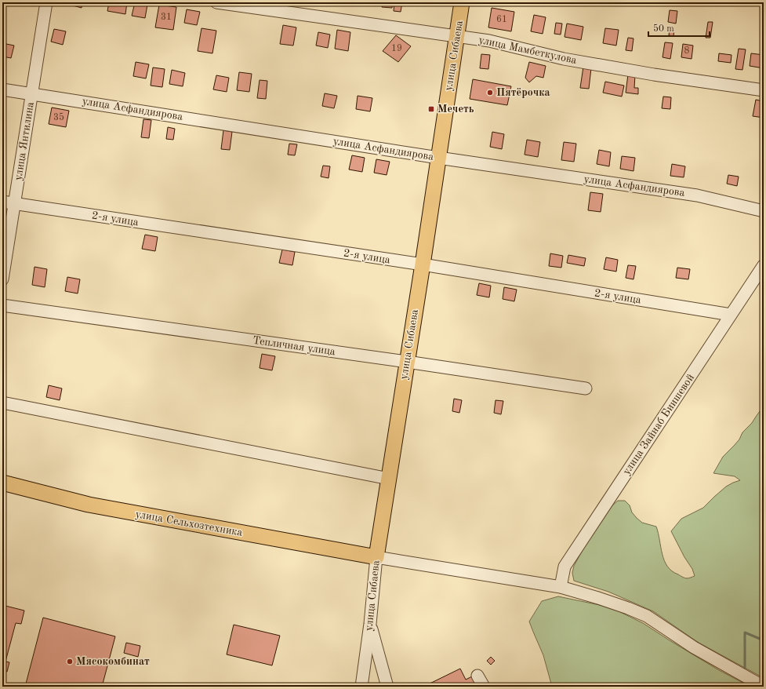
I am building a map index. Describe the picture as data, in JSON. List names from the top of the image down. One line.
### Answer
{"streets":{"main road":["улица Сибаева","улица Сельхозтехника"],"street":["улица Мамбеткулова","улица Асфандиярова","улица Янтилина","2-я улица","Тепличная улица","улица Зайнаб Биишевой"]},"crossings":[["улица Мамбеткулова","улица Сибаева"],["улица Сибаева","улица Асфандиярова"],["улица Сибаева","2-я улица"],["улица Сибаева","Тепличная улица"],["улица Сибаева","улица Сельхозтехника"],["улица Асфандиярова","улица Янтилина"],["улица Янтилина","2-я улица"],["2-я улица","улица Зайнаб Биишевой"]],"places":{"other":["Пятёрочка","Мясокомбинат"],"transit":["Мечеть"]},"house_numbers":["31","61","19","8","35"],"scale_bar":"50 m"}
